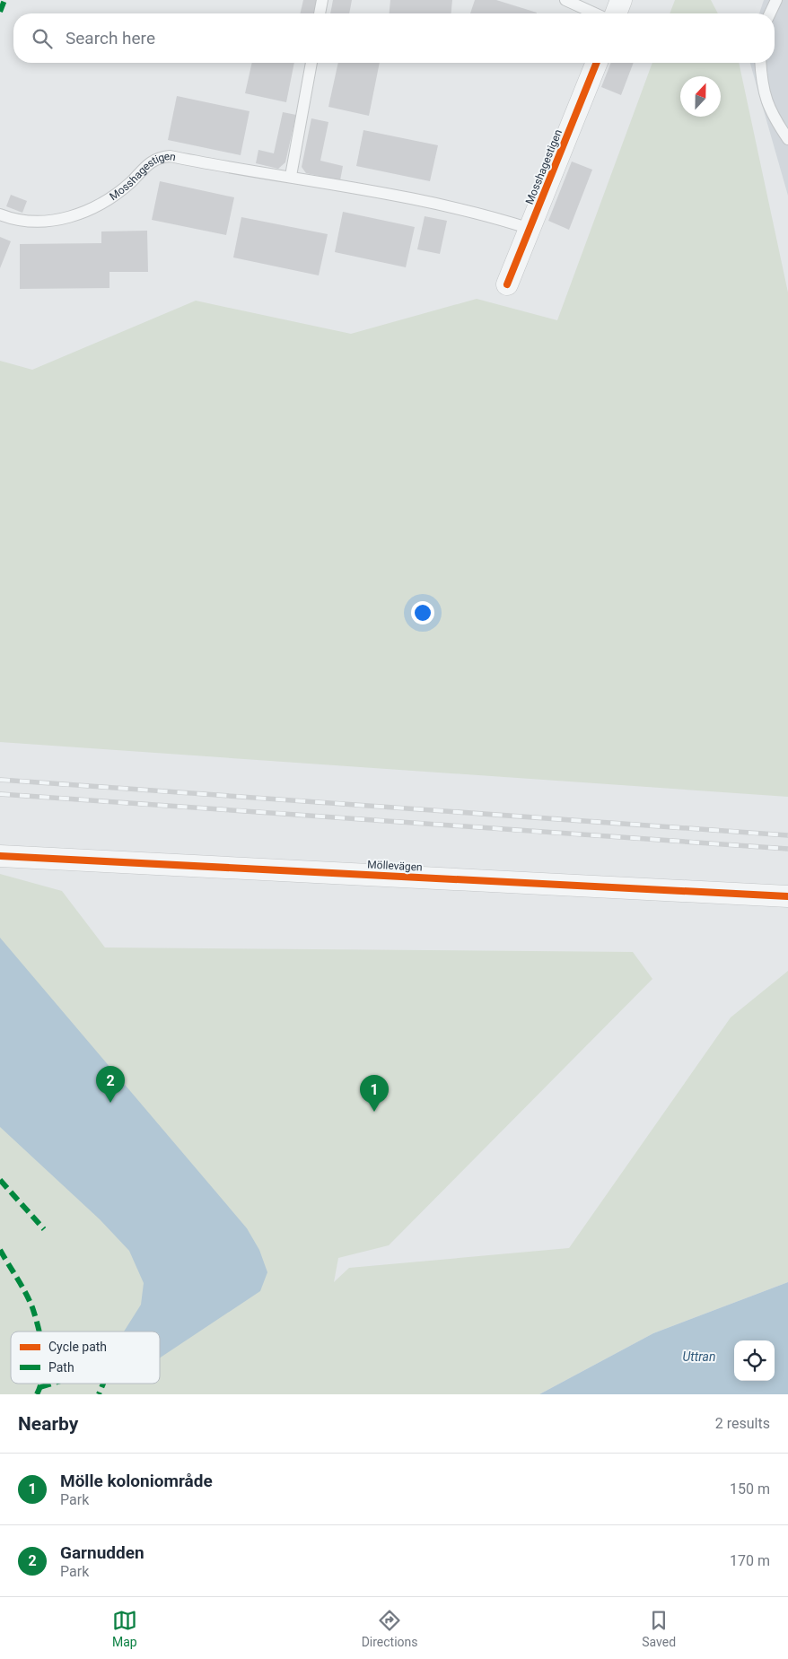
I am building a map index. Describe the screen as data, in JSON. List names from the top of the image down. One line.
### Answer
{"streets":{"street":["Mosshagestigen","Möllevägen"]},"water":["Uttran"],"legend":["Cycle path","Path"],"north":"top","page":{"search":"Search here","pins":["2","1"],"heading":["Nearby","2 results"],"list":[{"mark":"1","name":"Mölle koloniområde","note":"Park","value":"150 m"},{"mark":"2","name":"Garnudden","note":"Park","value":"170 m"}],"nav":["Map","Directions","Saved"]}}
